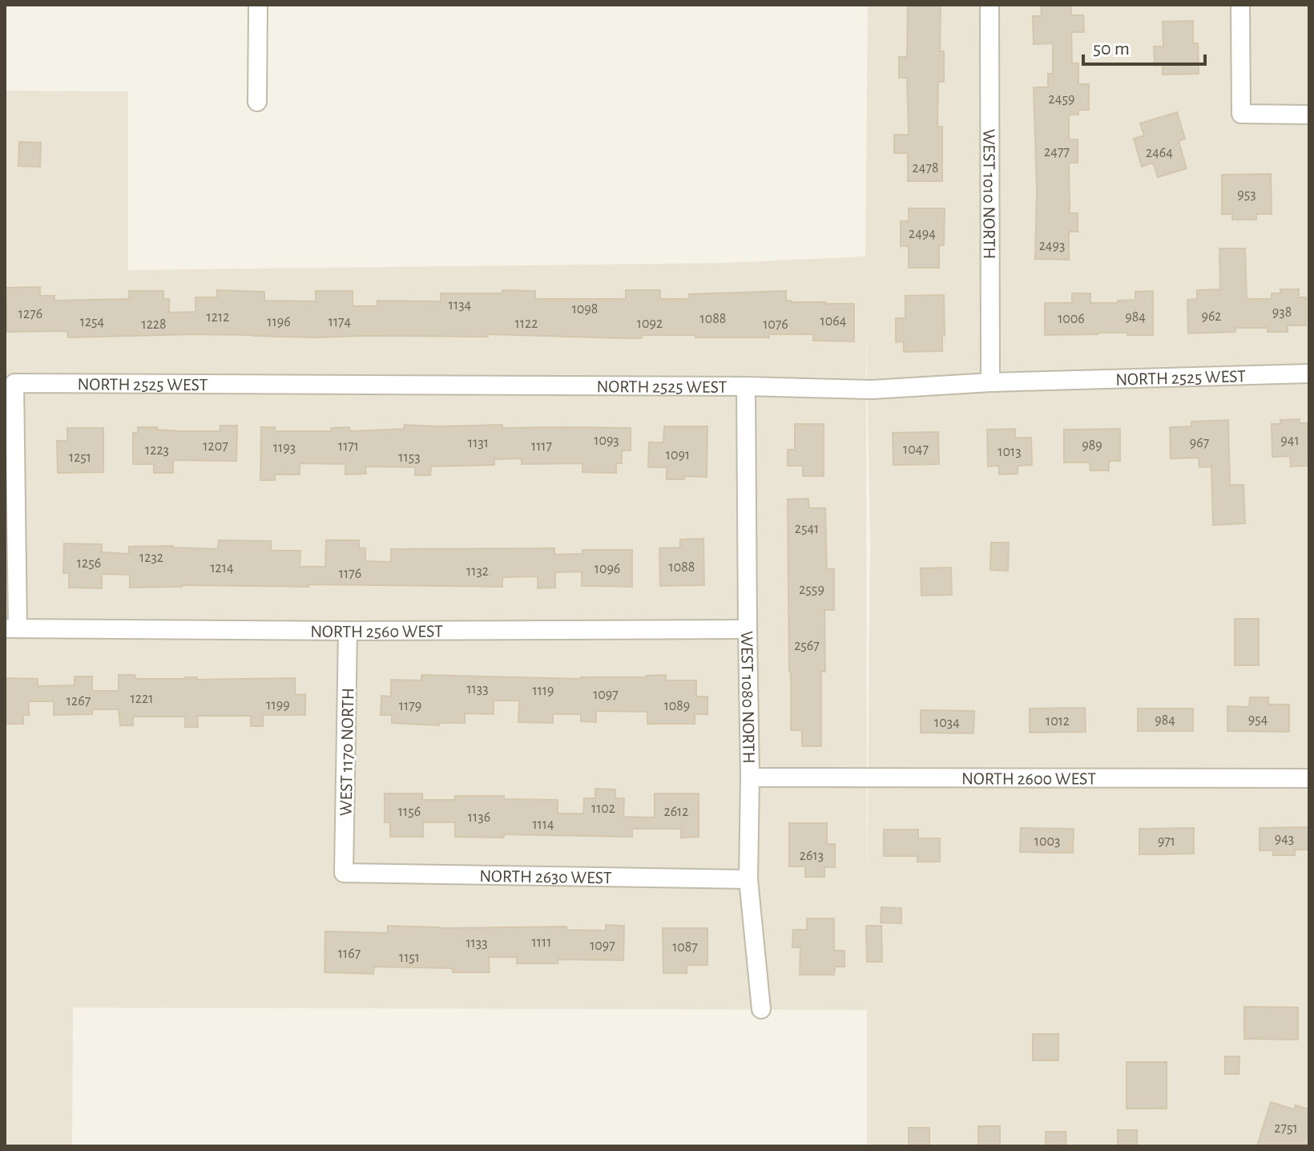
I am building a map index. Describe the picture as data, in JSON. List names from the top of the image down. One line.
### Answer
{"streets":{"street":["WEST 1010 NORTH","NORTH 2525 WEST","NORTH 2560 WEST","WEST 1080 NORTH","WEST 1170 NORTH","NORTH 2600 WEST","NORTH 2630 WEST"]},"crossings":[["WEST 1010 NORTH","NORTH 2525 WEST"],["NORTH 2525 WEST","NORTH 2560 WEST"],["NORTH 2525 WEST","WEST 1080 NORTH"],["NORTH 2560 WEST","WEST 1080 NORTH"],["NORTH 2560 WEST","WEST 1170 NORTH"],["WEST 1080 NORTH","NORTH 2600 WEST"],["WEST 1080 NORTH","NORTH 2630 WEST"],["WEST 1170 NORTH","NORTH 2630 WEST"]],"house_numbers":["2459","2477","2464","2478","953","2494","2493","1134","1098","938","1276","962","1212","984","1088","1006","1064","1254","1196","1174","1122","1092","1228","1076","1093","941","1131","967","989","1207","1171","1117","1193","1047","1223","1013","1091","1251","1153","2541","1232","1256","1088","1214","1096","1132","1176","2559","2567","1133","1119","1097","1221","1267","1199","1179","1089","954","984","1012","1034","1102","1156","2612","1136","1114","943","1003","971","2613","1111","1133","1097","1087","1167","1151","2751"],"scale_bar":"50 m"}
